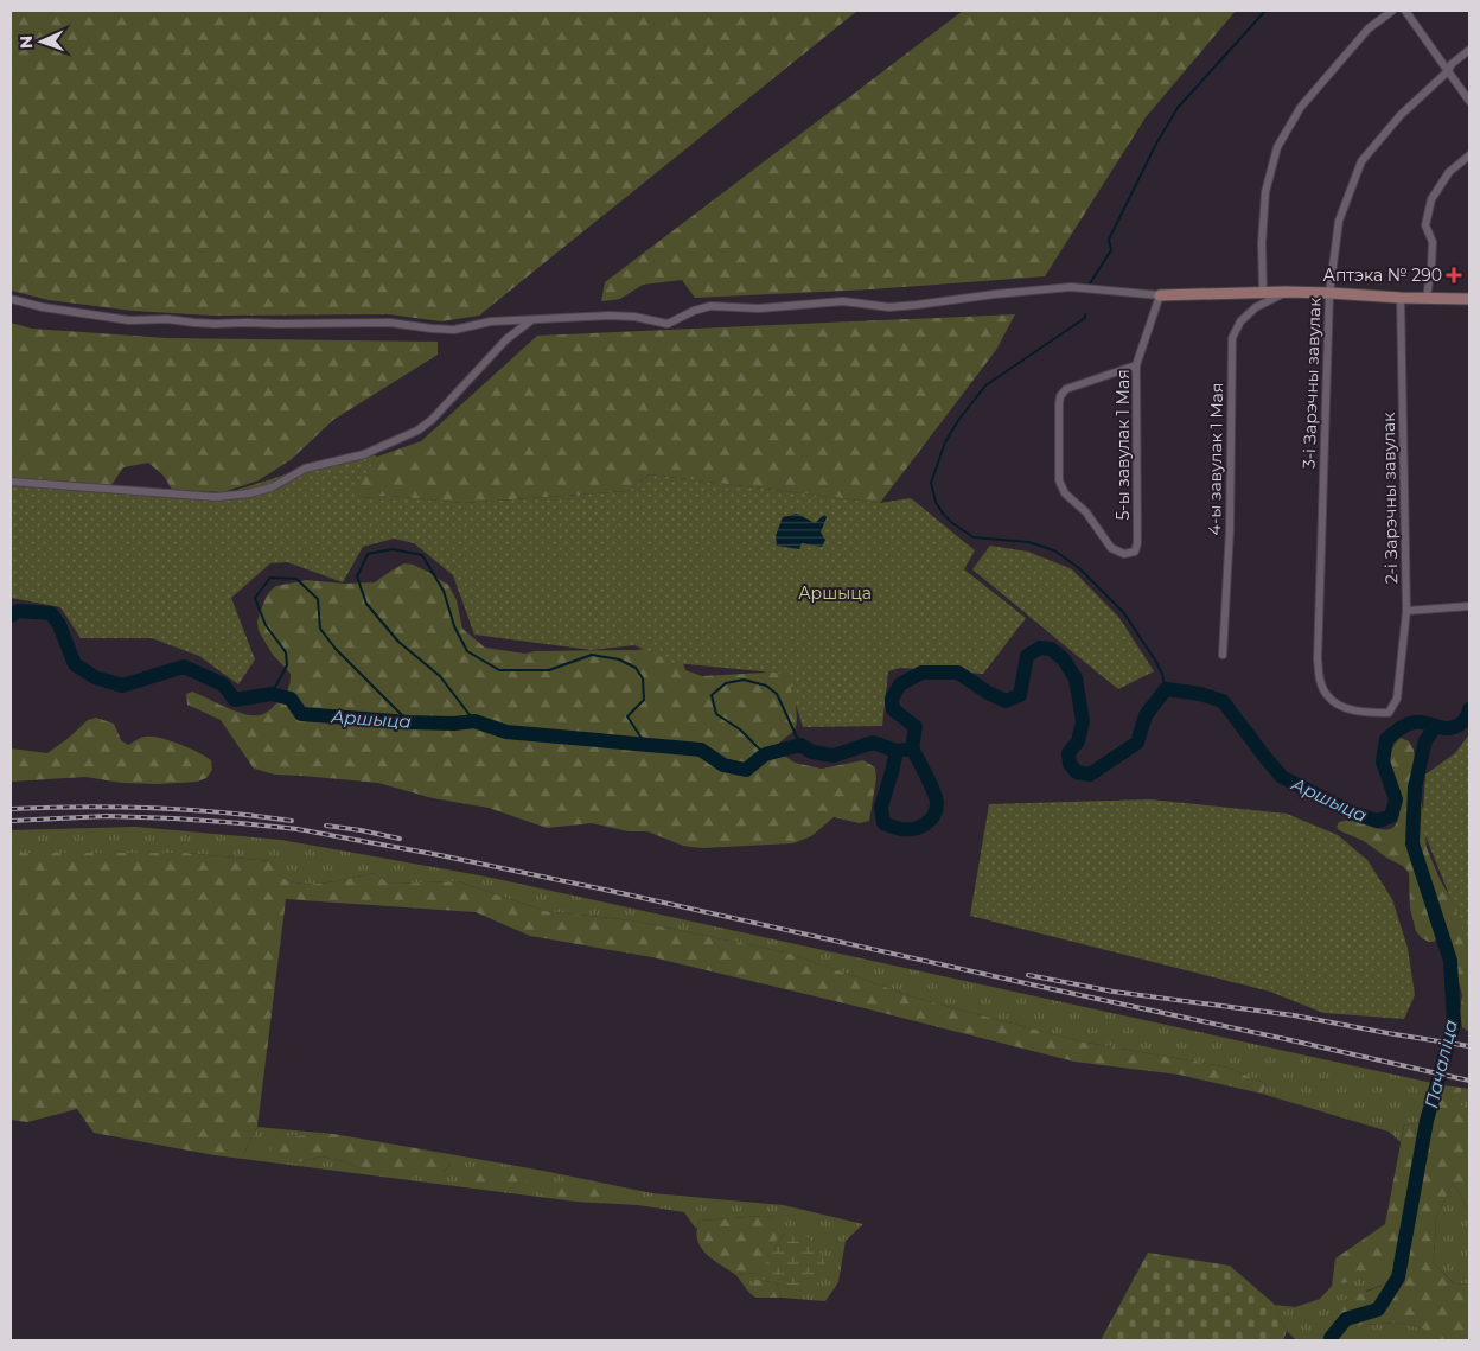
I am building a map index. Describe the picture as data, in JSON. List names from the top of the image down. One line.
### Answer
{"streets":{"street":["3-і Зарэчны завулак","5-ы завулак 1 Мая","4-ы завулак 1 Мая","2-і Зарэчны завулак"]},"crossings":[["3-і Зарэчны завулак","2-і Зарэчны завулак"]],"water":["Аршыца","Пачаліца"],"parks":["Аршыца"],"places":{"health":["Аптэка № 290"]},"north":"left"}
